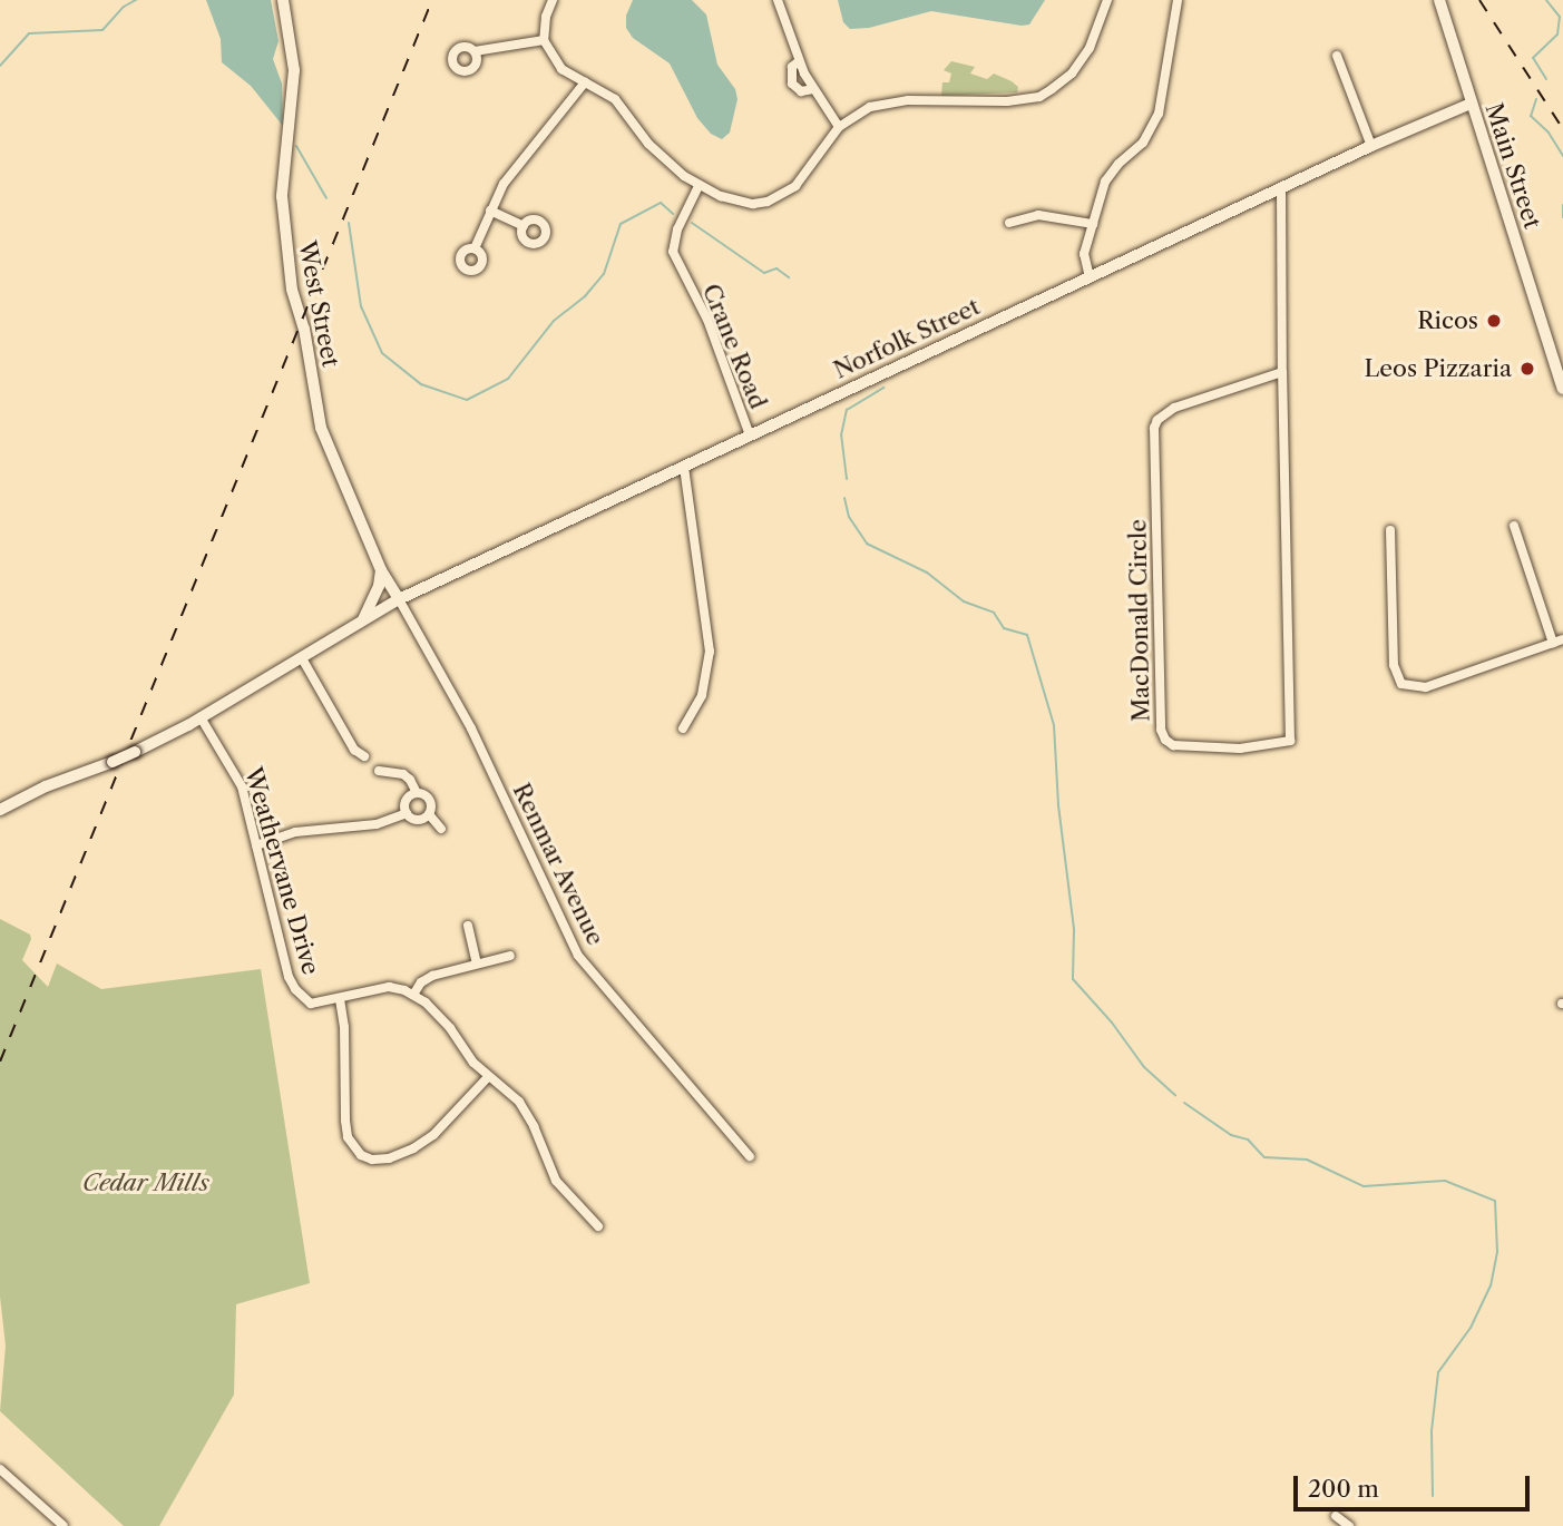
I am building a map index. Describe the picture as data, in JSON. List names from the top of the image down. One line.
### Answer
{"streets":{"main road":["Main Street","Norfolk Street"],"street":["West Street","Crane Road","MacDonald Circle","Renmar Avenue","Weathervane Drive"]},"crossings":[["Main Street","Norfolk Street"],["West Street","Norfolk Street"],["West Street","Renmar Avenue"],["Norfolk Street","Crane Road"],["Norfolk Street","MacDonald Circle"],["Norfolk Street","Renmar Avenue"]],"parks":["Cedar Mills"],"places":["Ricos","Leos Pizzaria"],"scale_bar":"200 m"}
